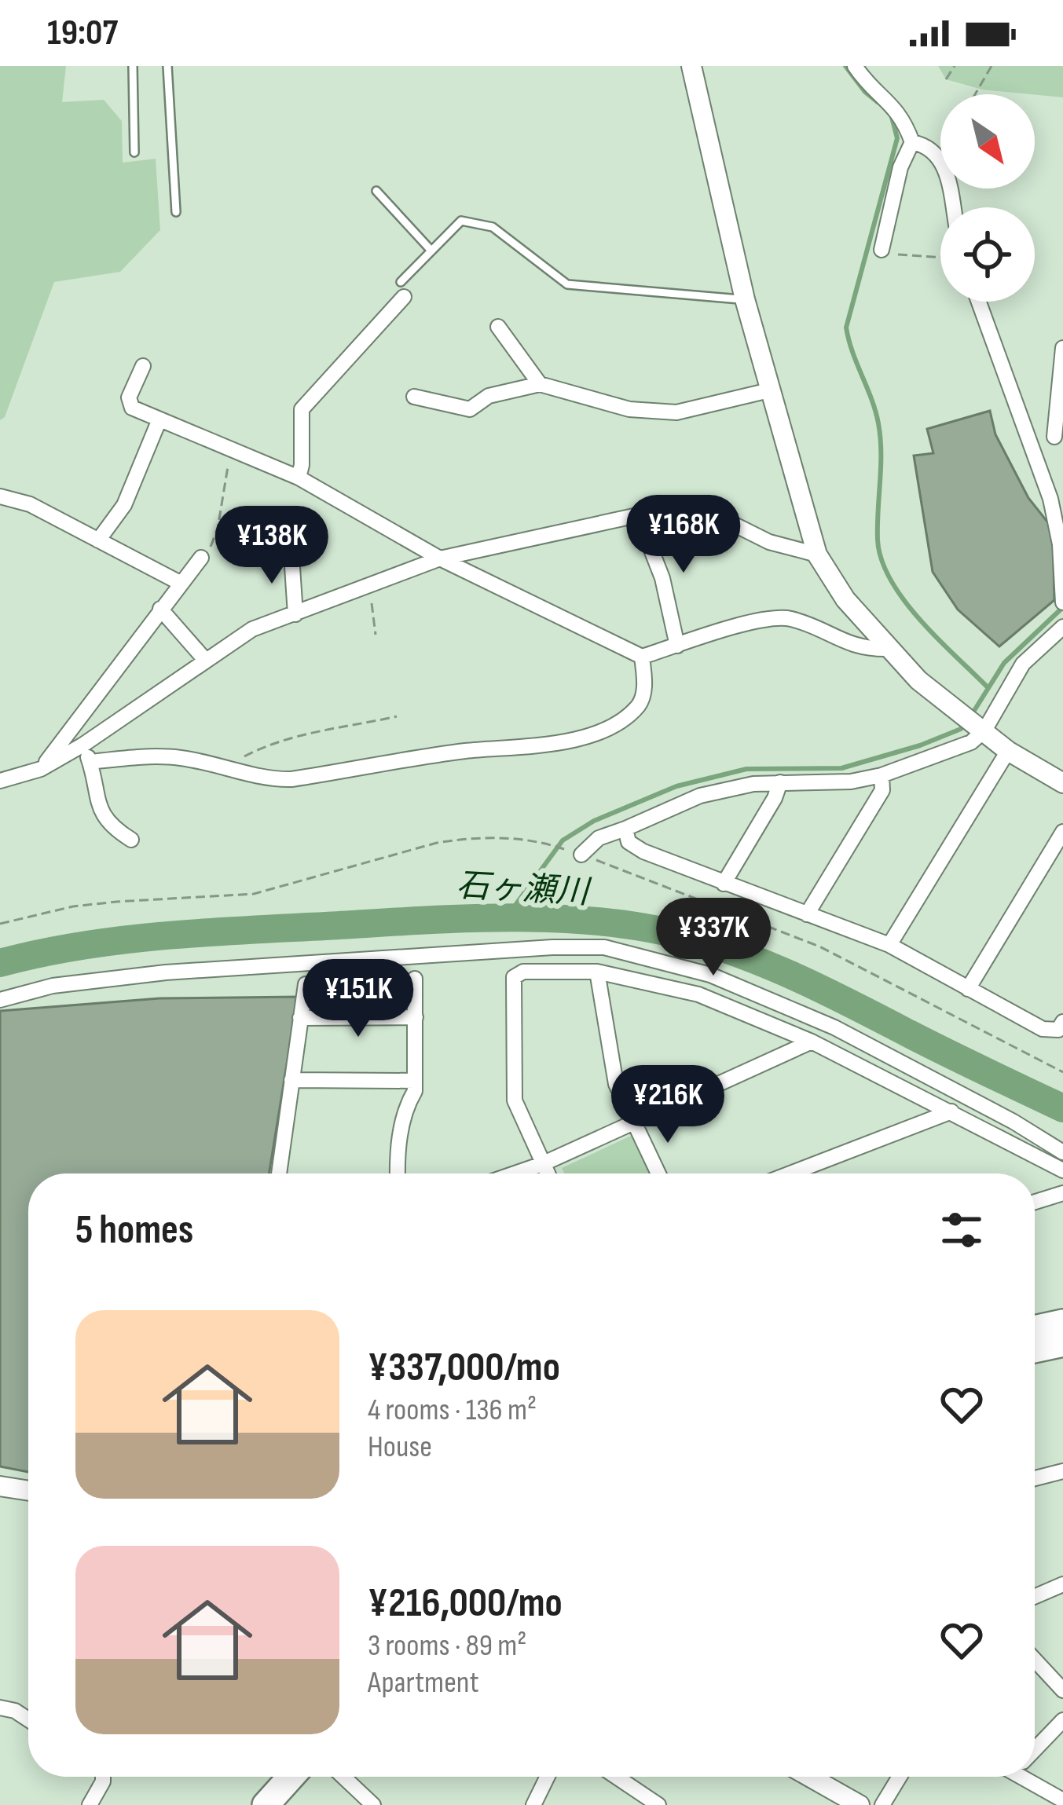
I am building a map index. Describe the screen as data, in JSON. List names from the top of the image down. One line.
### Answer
{"water":["石ヶ瀬川"],"north":"bottom right","page":{"status":"19:07","price":["¥168K","¥138K","¥337K","¥151K","¥216K"],"heading":"5 homes","list":[{"name":"¥337,000/mo","note":"4 rooms · 136 m² · House"},{"name":"¥216,000/mo","note":"3 rooms · 89 m² · Apartment"}]}}
